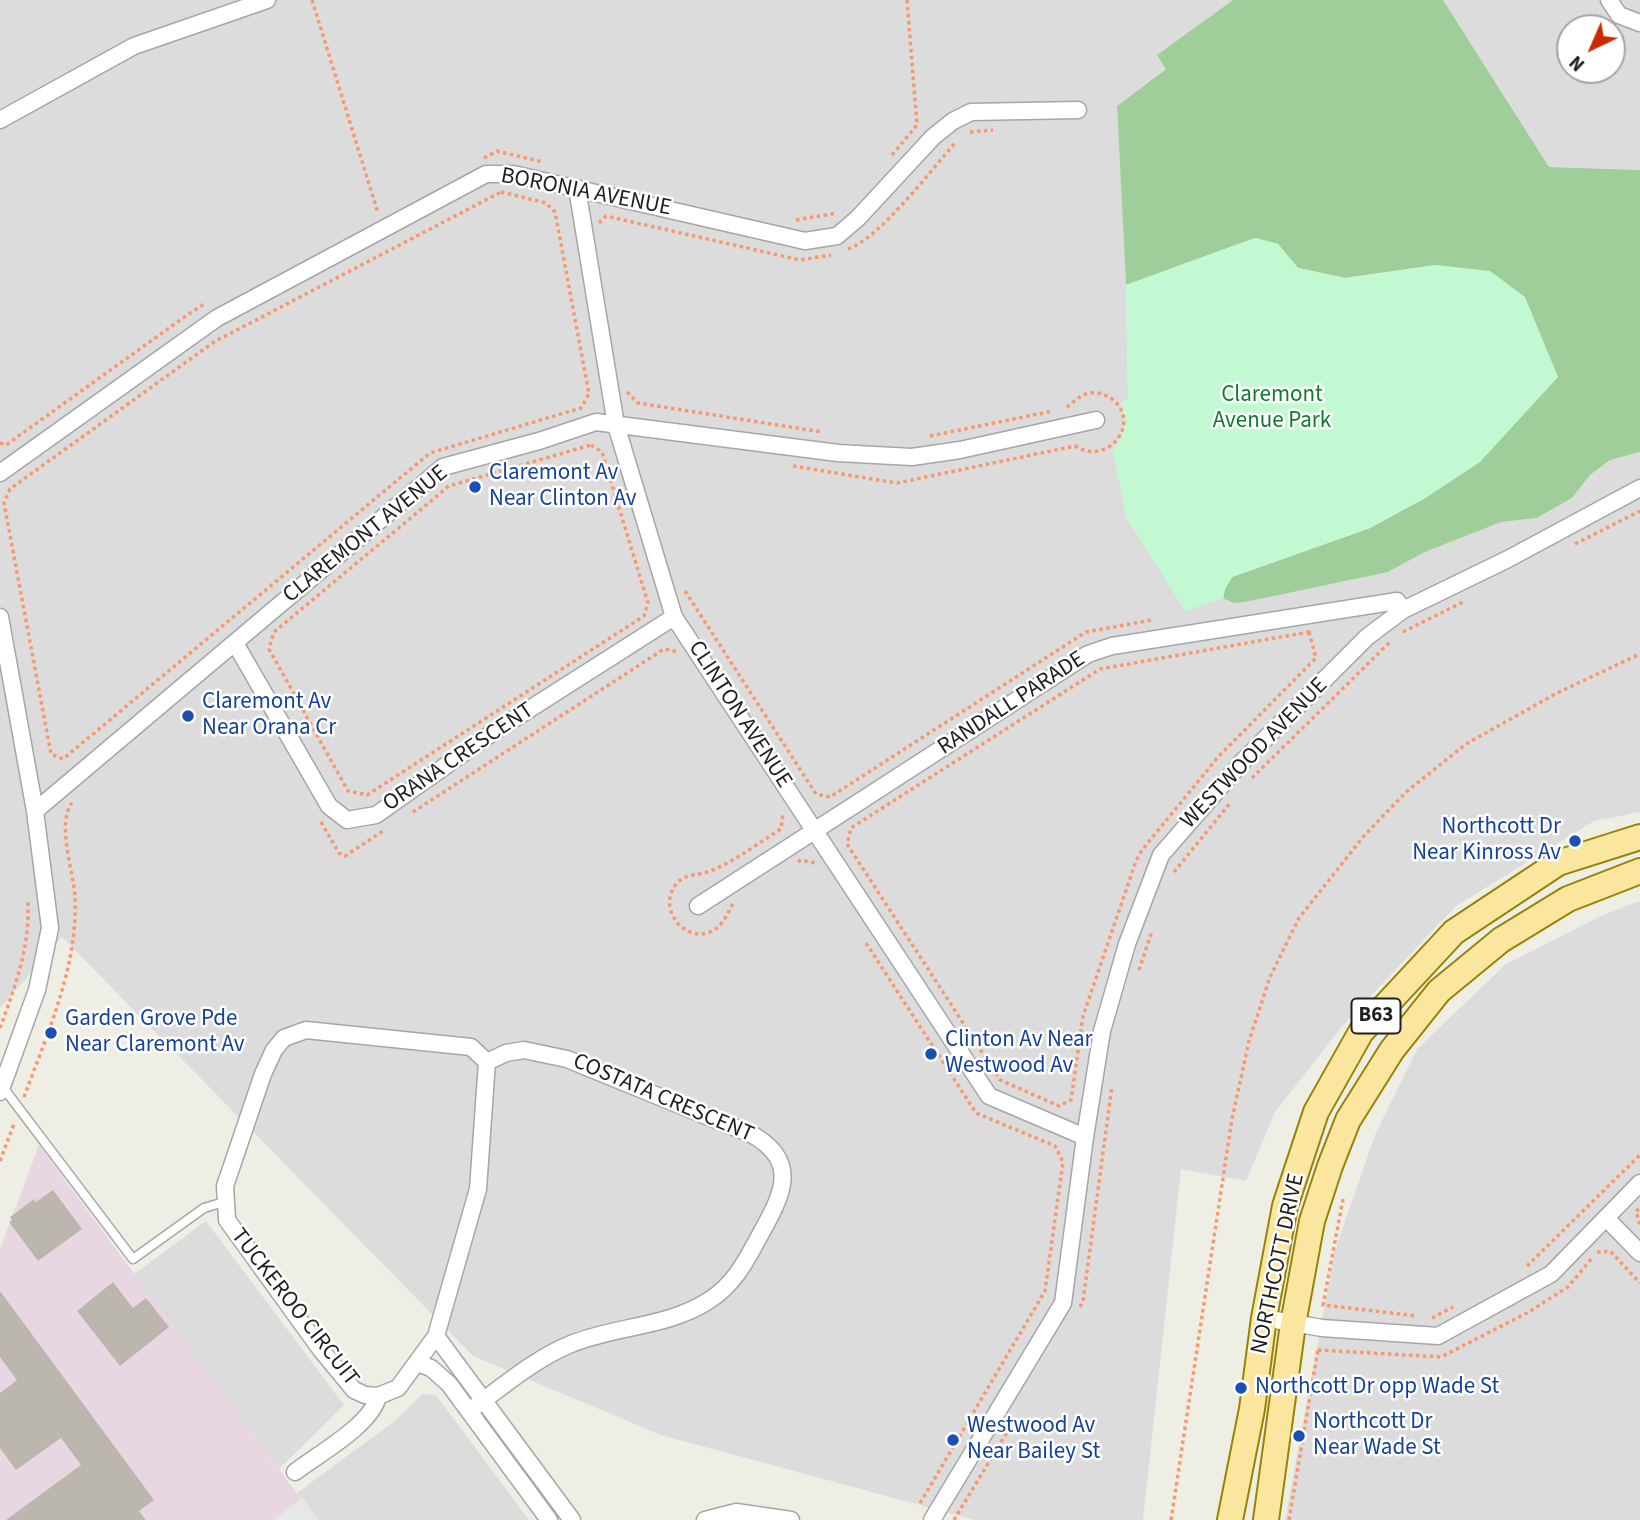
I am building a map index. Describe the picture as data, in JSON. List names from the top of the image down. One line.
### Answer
{"streets":{"main road":["B63","NORTHCOTT DRIVE"],"street":["BORONIA AVENUE","CLAREMONT AVENUE","RANDALL PARADE","CLINTON AVENUE","WESTWOOD AVENUE","ORANA CRESCENT","COSTATA CRESCENT","TUCKEROO CIRCUIT"]},"crossings":[["BORONIA AVENUE","CLINTON AVENUE"],["CLAREMONT AVENUE","CLINTON AVENUE"],["CLAREMONT AVENUE","ORANA CRESCENT"],["RANDALL PARADE","CLINTON AVENUE"],["RANDALL PARADE","WESTWOOD AVENUE"],["CLINTON AVENUE","WESTWOOD AVENUE"],["CLINTON AVENUE","ORANA CRESCENT"],["COSTATA CRESCENT","TUCKEROO CIRCUIT"]],"parks":["Claremont Avenue Park"],"places":["Claremont Av Near Clinton Av","Claremont Av Near Orana Cr","Northcott Dr Near Kinross Av","Garden Grove Pde Near Claremont Av","Clinton Av Near Westwood Av","Northcott Dr opp Wade St","Northcott Dr Near Wade St","Westwood Av Near Bailey St"],"north":"bottom left"}
